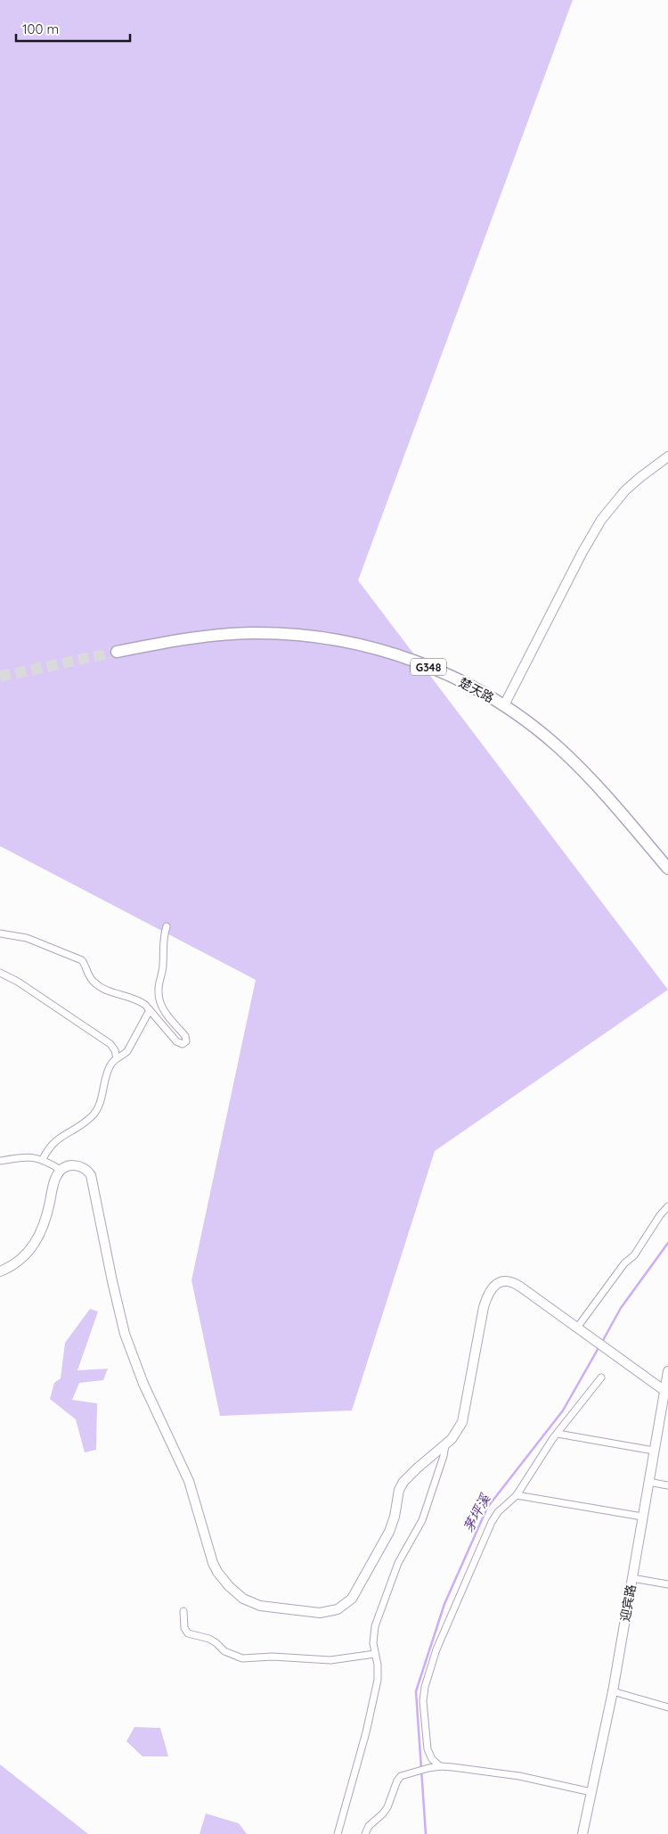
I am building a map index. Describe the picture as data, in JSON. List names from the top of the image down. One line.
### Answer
{"streets":{"highway":["G348","楚天路"],"street":["迎宾路"]},"water":["茅坪溪"],"scale_bar":"100 m"}
